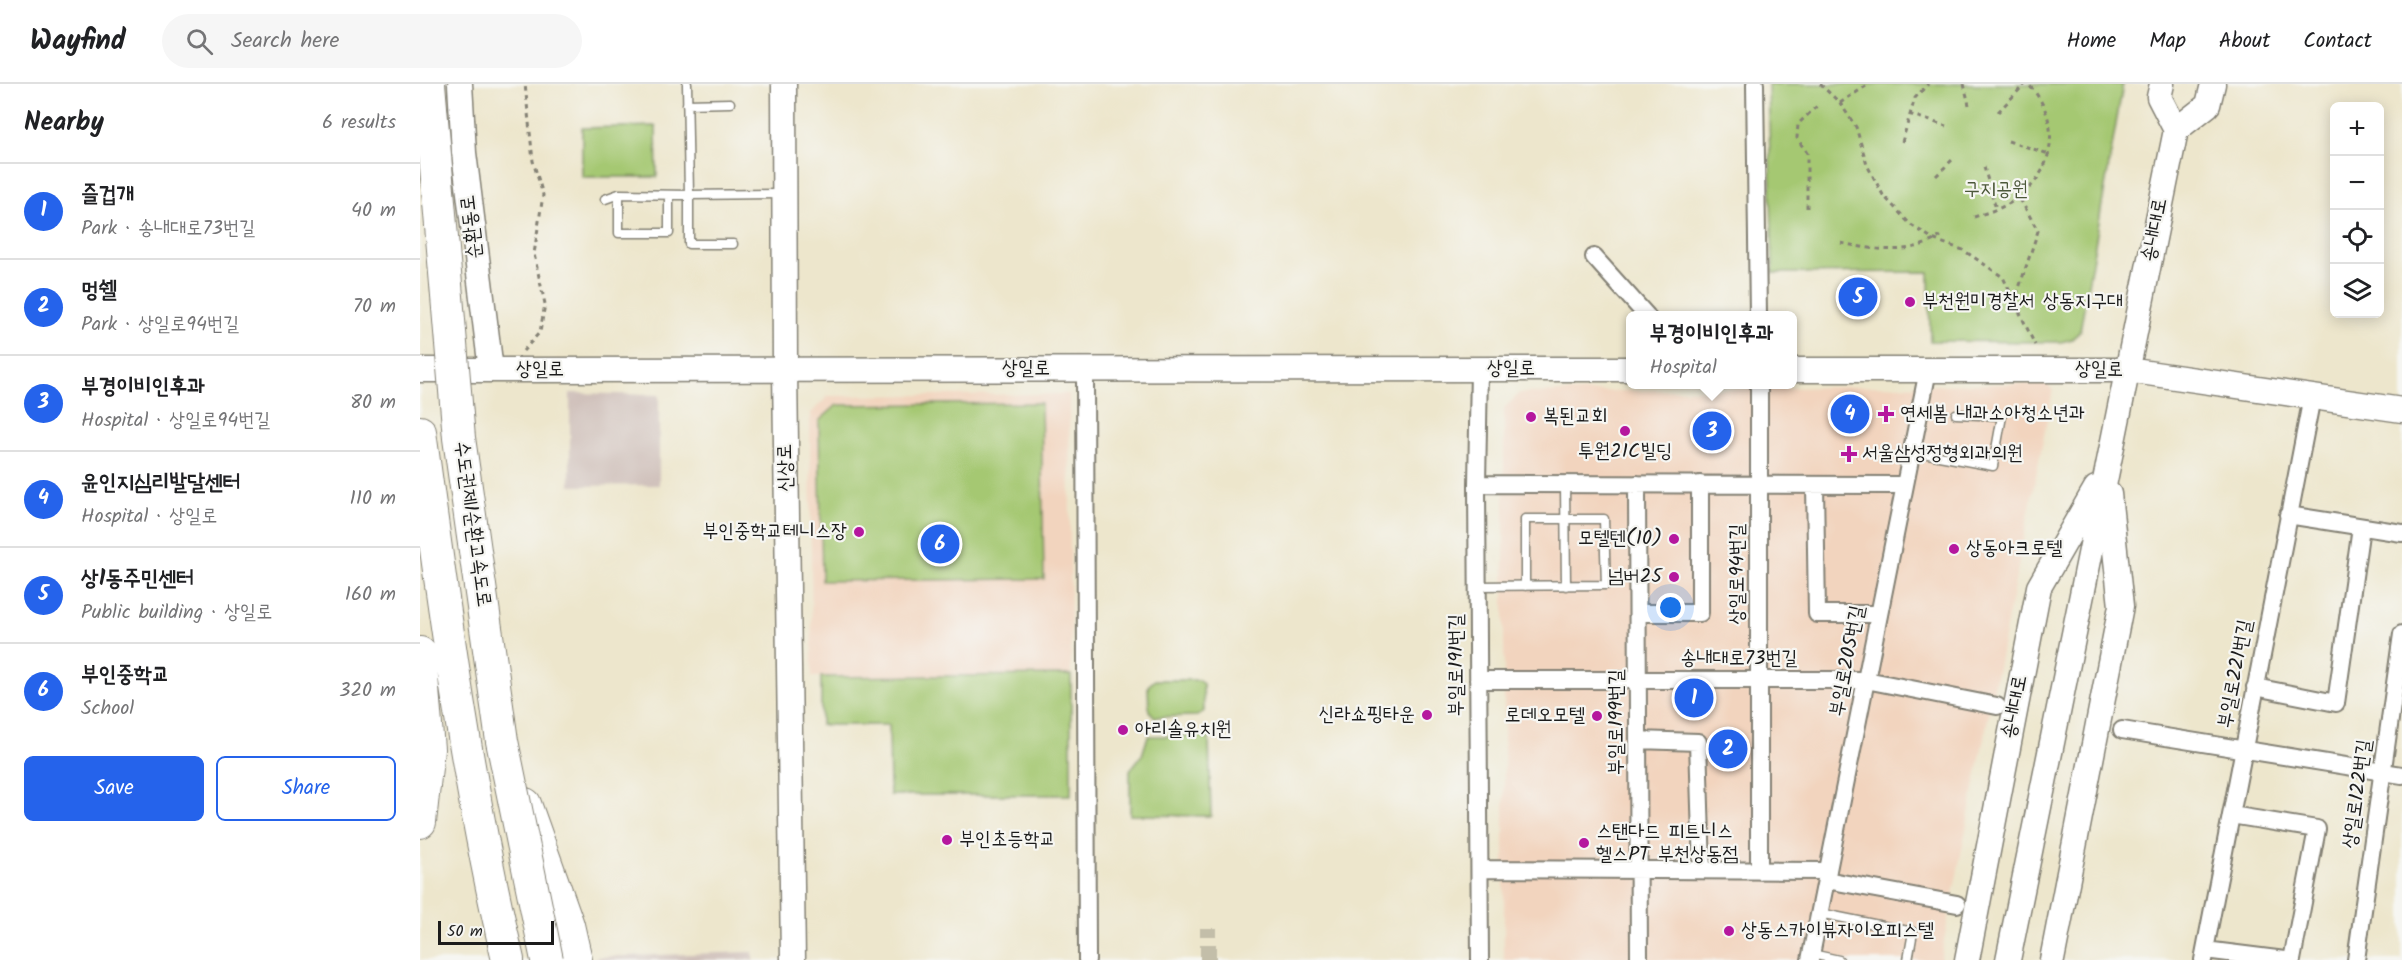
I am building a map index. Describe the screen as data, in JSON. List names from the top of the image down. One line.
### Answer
{"streets":{"highway":["수도권제1순환고속도로"],"street":["순환동로","송내대로","상일로","신상로","상일로94번길","송내대로73번길","부일로205번길","부일로191번길","부일로221번길","부일로199번길","상일로122번길"]},"crossings":[["순환동로","상일로"],["송내대로","상일로"],["상일로","신상로"],["상일로","부일로205번길"],["상일로","부일로191번길"],["상일로","부일로221번길"],["상일로94번길","송내대로73번길"],["송내대로73번길","부일로205번길"],["송내대로73번길","부일로191번길"],["송내대로73번길","부일로199번길"]],"parks":["구지공원"],"places":{"other":["부천원미경찰서 상동지구대","복된교회","투원21C빌딩","부인중학교테니스장","모텔텐(10)","상동아크로텔","넘버25","신라쇼핑타운","로데오모텔","아리솔유치원","부인초등학교","스탠다드 피트니스 헬스PT 부천상동점","상동스카이뷰자이오피스텔"],"health":["연세봄 내과소아청소년과","서울삼성정형외과의원"]},"scale_bar":"50 m","page":{"header":"Wayfind","search":"Search here","nav":["Home","Map","About","Contact"],"heading":["Nearby","6 results"],"map_buttons":["+","−"],"list":[{"mark":"1","name":"즐겁개","note":"Park · 송내대로73번길","value":"40 m"},{"mark":"2","name":"멍쉘","note":"Park · 상일로94번길","value":"70 m"},{"mark":"3","name":"부경이비인후과","note":"Hospital · 상일로94번길","value":"80 m"},{"mark":"4","name":"윤인지심리발달센터","note":"Hospital · 상일로","value":"110 m"},{"mark":"5","name":"상1동주민센터","note":"Public building · 상일로","value":"160 m"},{"mark":"6","name":"부인중학교","note":"School","value":"320 m"}],"pins":["5","4","3","6","1","2"],"popup":["부경이비인후과","Hospital"],"buttons":["Save","Share"],"scale":"50 m"}}
